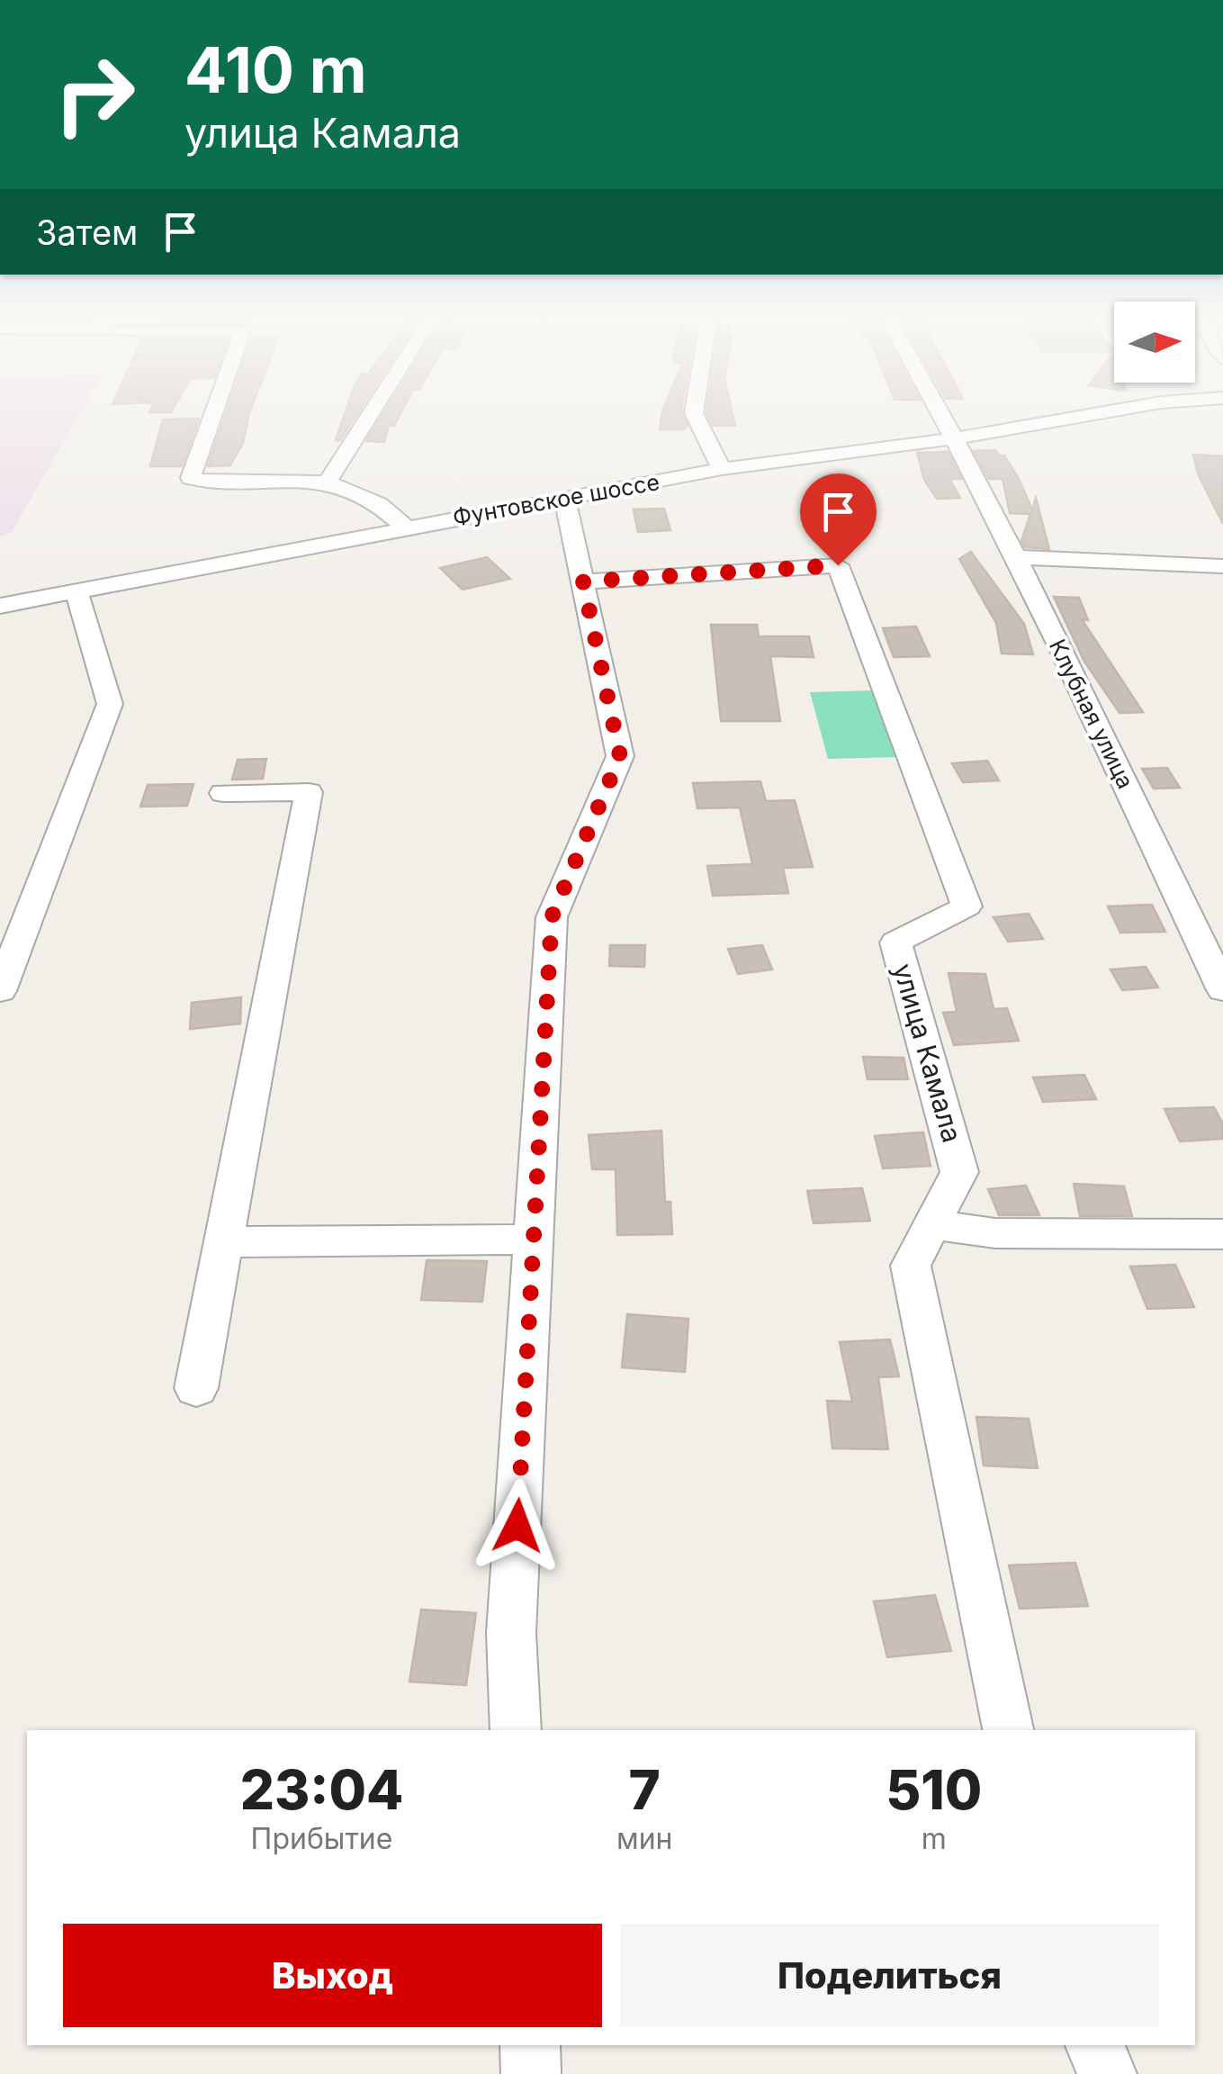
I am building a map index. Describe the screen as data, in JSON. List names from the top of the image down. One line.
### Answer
{"streets":{"street":["Фунтовское шоссе","Клубная улица","улица Камала"]},"crossings":[["Фунтовское шоссе","Клубная улица"]],"north":"right","page":{"turn":["410 m","улица Камала"],"then":"Затем","eta":["23:04","Прибытие","7","мин","510","m"],"buttons":["Выход","Поделиться"]}}
